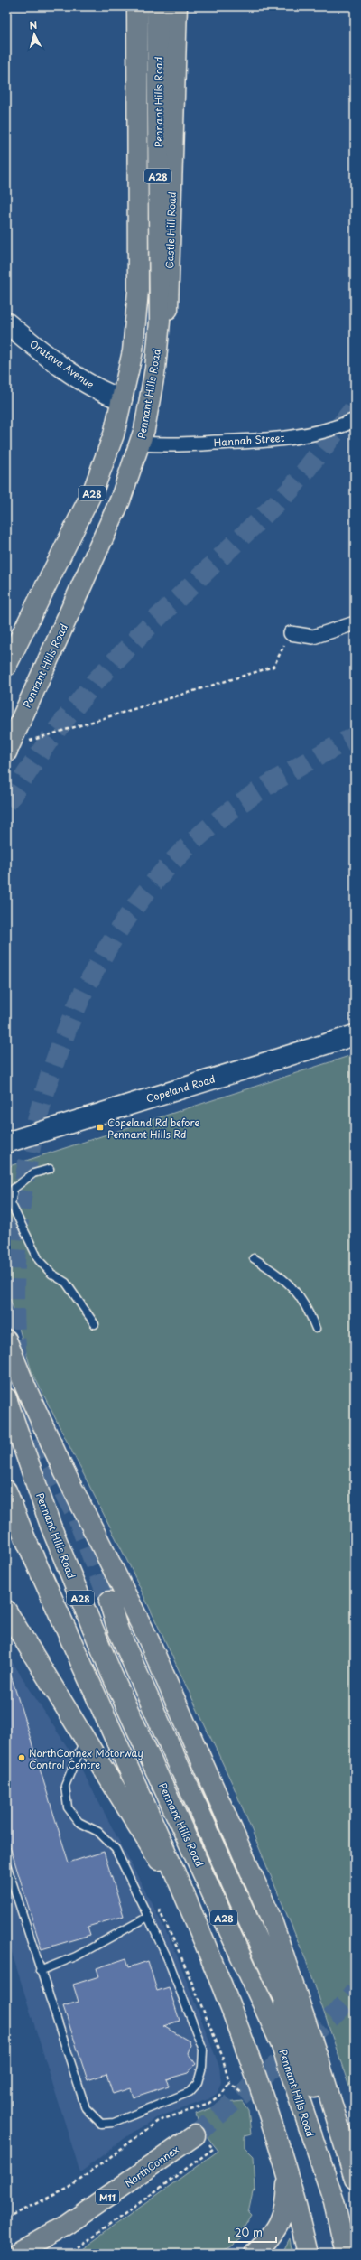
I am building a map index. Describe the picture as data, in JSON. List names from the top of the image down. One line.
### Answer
{"streets":{"main road":["Pennant Hills Road","A28","Castle Hill Road","Oratava Avenue","Copeland Road","NorthConnex","M11"],"street":["Hannah Street"]},"crossings":[["Pennant Hills Road","Castle Hill Road"],["Pennant Hills Road","Oratava Avenue"],["Pennant Hills Road","Hannah Street"]],"places":{"transit":["Copeland Rd before Pennant Hills Rd"],"other":["NorthConnex Motorway Control Centre"]},"scale_bar":"20 m","north":"top"}
